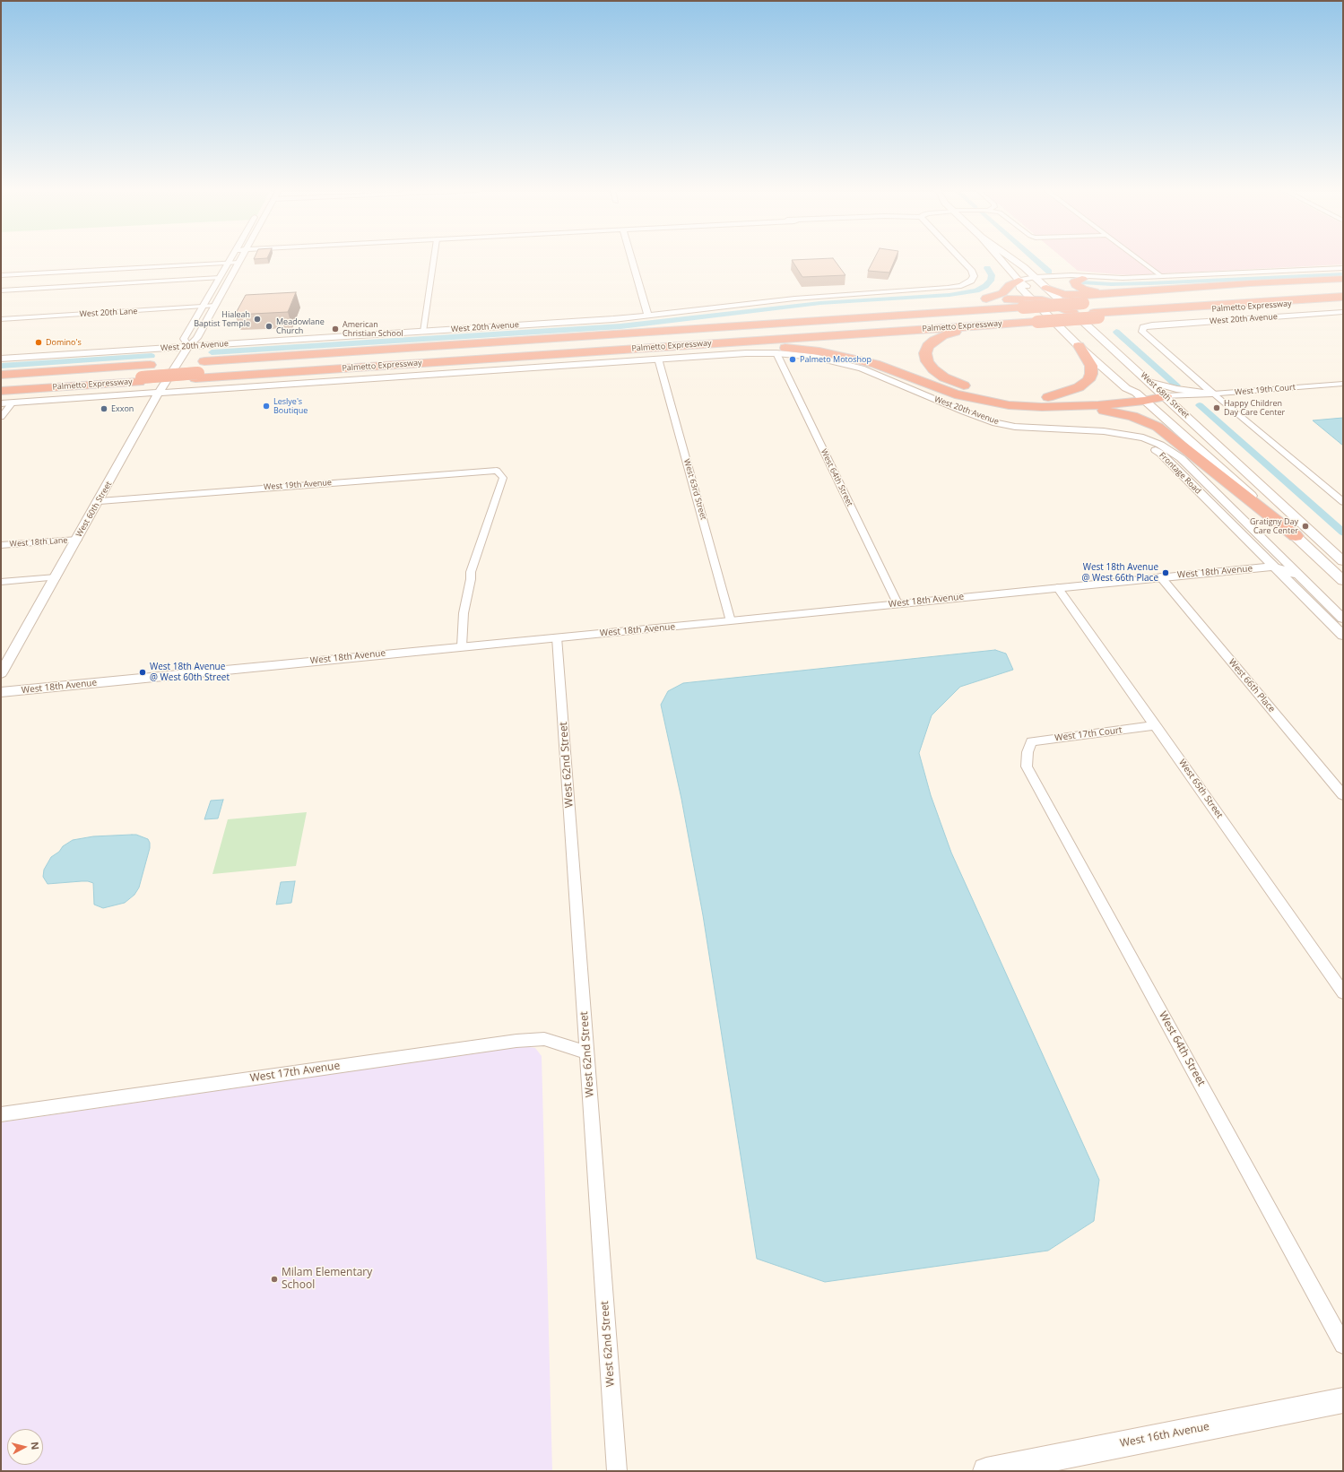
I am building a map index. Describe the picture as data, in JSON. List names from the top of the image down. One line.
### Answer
{"streets":{"highway":["Palmetto Expressway"],"main road":["West 68th Street","West 16th Avenue"],"street":["West 20th Lane","West 20th Avenue","West 19th Court","Frontage Road","West 64th Street","West 19th Avenue","West 63rd Street","West 60th Street","West 18th Lane","West 18th Avenue","West 66th Place","West 17th Court","West 62nd Street","West 65th Street","West 17th Avenue"]},"crossings":[["Palmetto Expressway","West 68th Street"],["West 20th Lane","West 60th Street"],["West 20th Avenue","West 19th Court"],["West 20th Avenue","Frontage Road"],["West 20th Avenue","West 64th Street"],["West 20th Avenue","West 60th Street"],["West 19th Court","West 68th Street"],["Frontage Road","West 18th Avenue"],["West 64th Street","West 18th Avenue"],["West 64th Street","West 17th Court"],["West 19th Avenue","West 60th Street"],["West 19th Avenue","West 18th Avenue"],["West 63rd Street","West 18th Avenue"],["West 60th Street","West 18th Lane"],["West 18th Avenue","West 66th Place"],["West 18th Avenue","West 62nd Street"],["West 18th Avenue","West 65th Street"],["West 17th Court","West 65th Street"],["West 62nd Street","West 17th Avenue"]],"places":["Hialeah Baptist Temple","Meadowlane Church","American Christian School","Domino's","Palmeto Motoshop","Leslye's Boutique","Happy Children Day Care Center","Exxon","Gratigny Day Care Center","West 18th Avenue @ West 66th Place","West 18th Avenue @ West 60th Street","Milam Elementary School"],"north":"right"}
